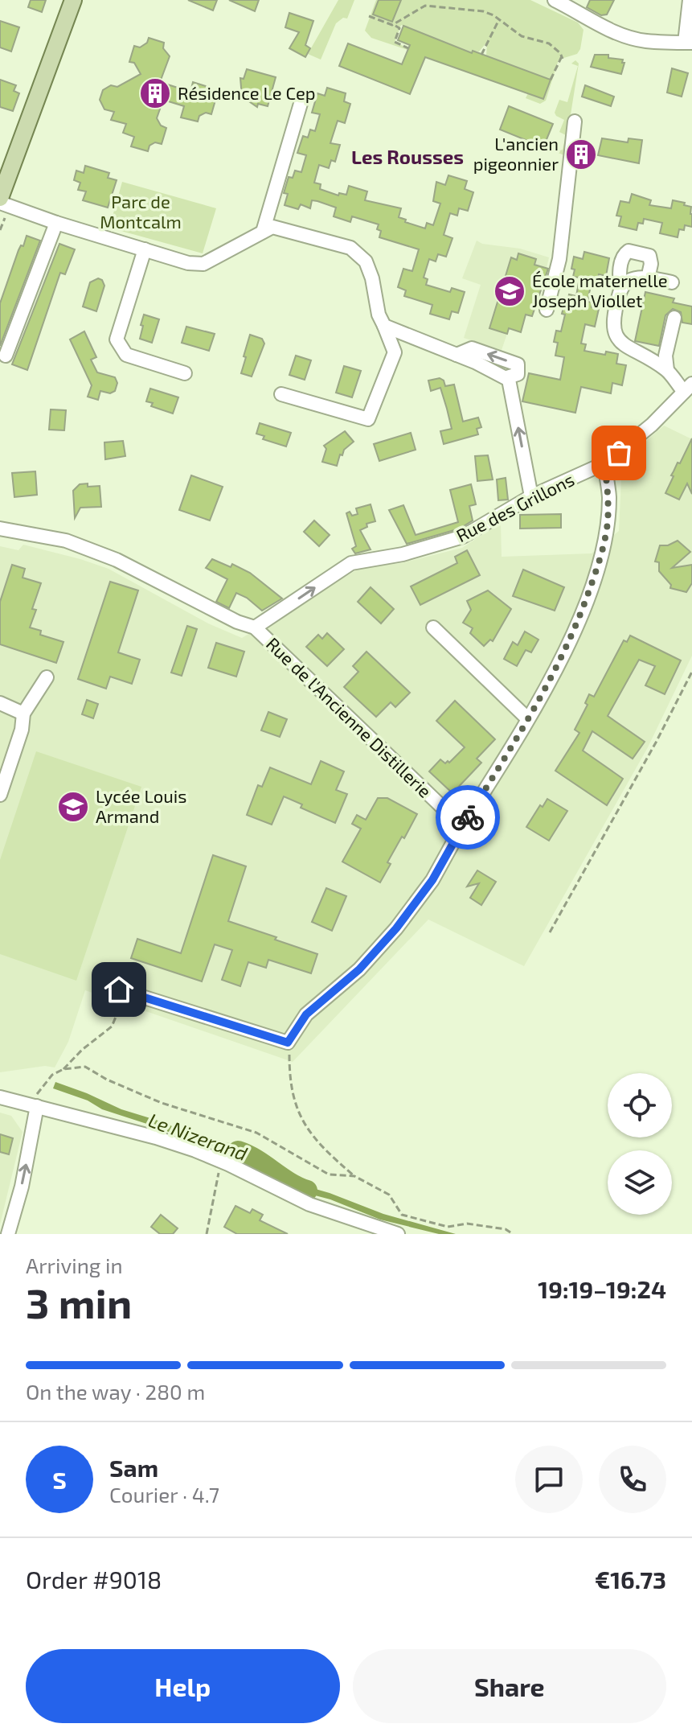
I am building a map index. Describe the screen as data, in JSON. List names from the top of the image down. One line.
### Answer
{"streets":{"street":["Rue des Grillons","Rue de l'Ancienne Distillerie"]},"crossings":[["Rue des Grillons","Rue de l'Ancienne Distillerie"]],"one_way":["Rue des Grillons"],"districts":["Les Rousses"],"water":["Le Nizerand"],"parks":["Parc de Montcalm"],"places":{"building":["Résidence Le Cep","L'ancien pigeonnier"],"school or university":["École maternelle Joseph Viollet","Lycée Louis Armand"]},"page":{"heading":["3 min","Arriving in","19:19–19:24"],"panel":["Sam","Courier · 4.7","Order #9018","€16.73"],"bar":"On the way · 280 m","round":"S","buttons":["Help","Share"]}}
